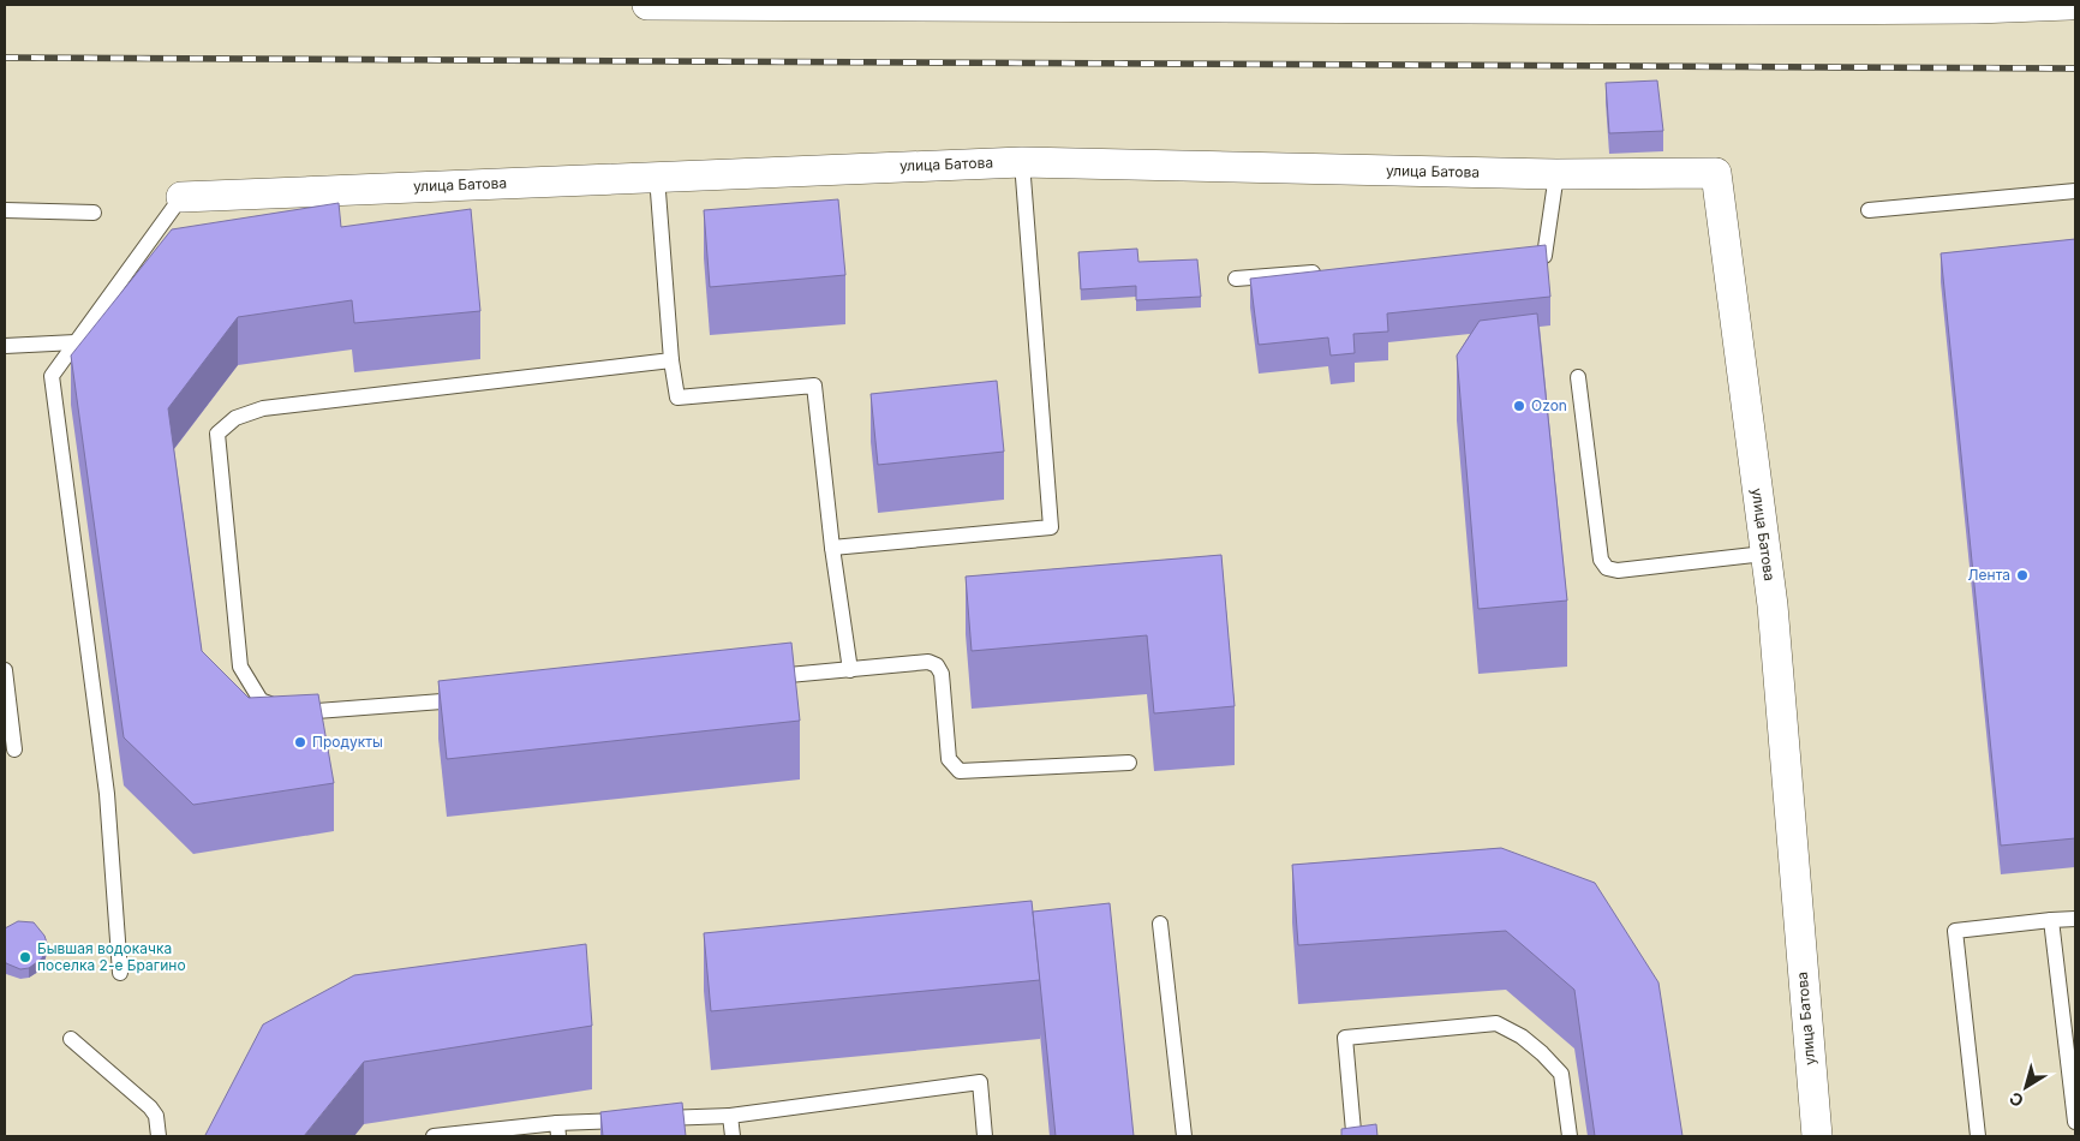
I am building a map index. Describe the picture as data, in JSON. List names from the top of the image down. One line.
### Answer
{"streets":{"street":["улица Батова"]},"places":["Ozon","Лента","Продукты","Бывшая водокачка поселка 2-е Брагино"],"north":"bottom left"}
